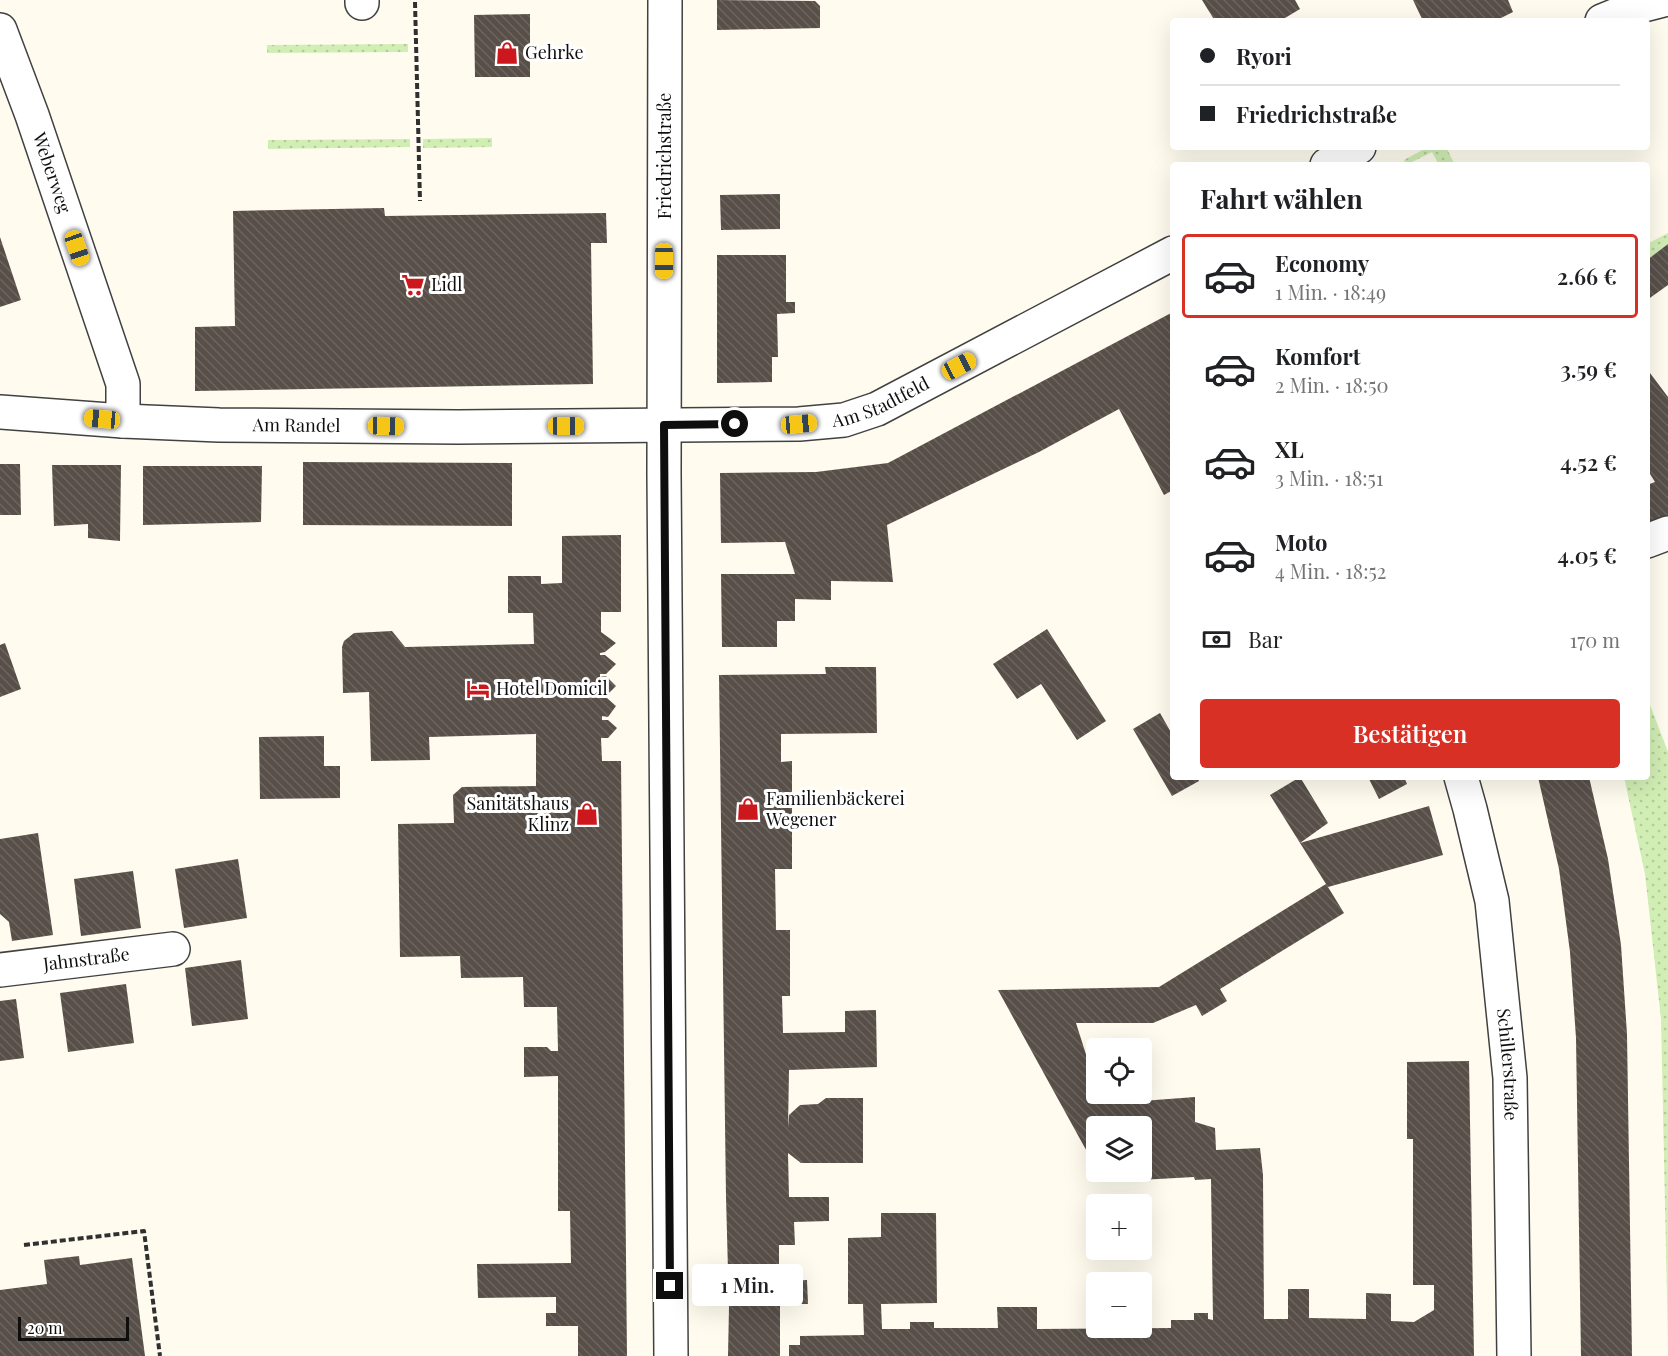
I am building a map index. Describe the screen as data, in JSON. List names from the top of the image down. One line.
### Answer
{"streets":{"street":["Friedrichstraße","Weberweg","Am Stadtfeld","Am Randel","Jahnstraße","Schillerstraße"]},"crossings":[["Friedrichstraße","Am Stadtfeld"],["Friedrichstraße","Am Randel"],["Weberweg","Am Randel"],["Am Stadtfeld","Am Randel"]],"places":{"shop":["Gehrke","Familienbäckerei Wegener","Sanitätshaus Klinz"],"supermarket":["Lidl"],"hotel":["Hotel Domicil"]},"scale_bar":"20 m","page":{"banner":["Ryori","Friedrichstraße"],"heading":"Fahrt wählen","list":[{"name":"Economy","note":"1 Min. · 18:49","value":"2.66 €"},{"name":"Komfort","note":"2 Min. · 18:50","value":"3.59 €"},{"name":"XL","note":"3 Min. · 18:51","value":"4.52 €"},{"name":"Moto","note":"4 Min. · 18:52","value":"4.05 €"}],"pay":["Bar","170 m"],"buttons":"Bestätigen","map_buttons":["+","−"],"bubble":"1 Min.","scale":"20 m"}}
